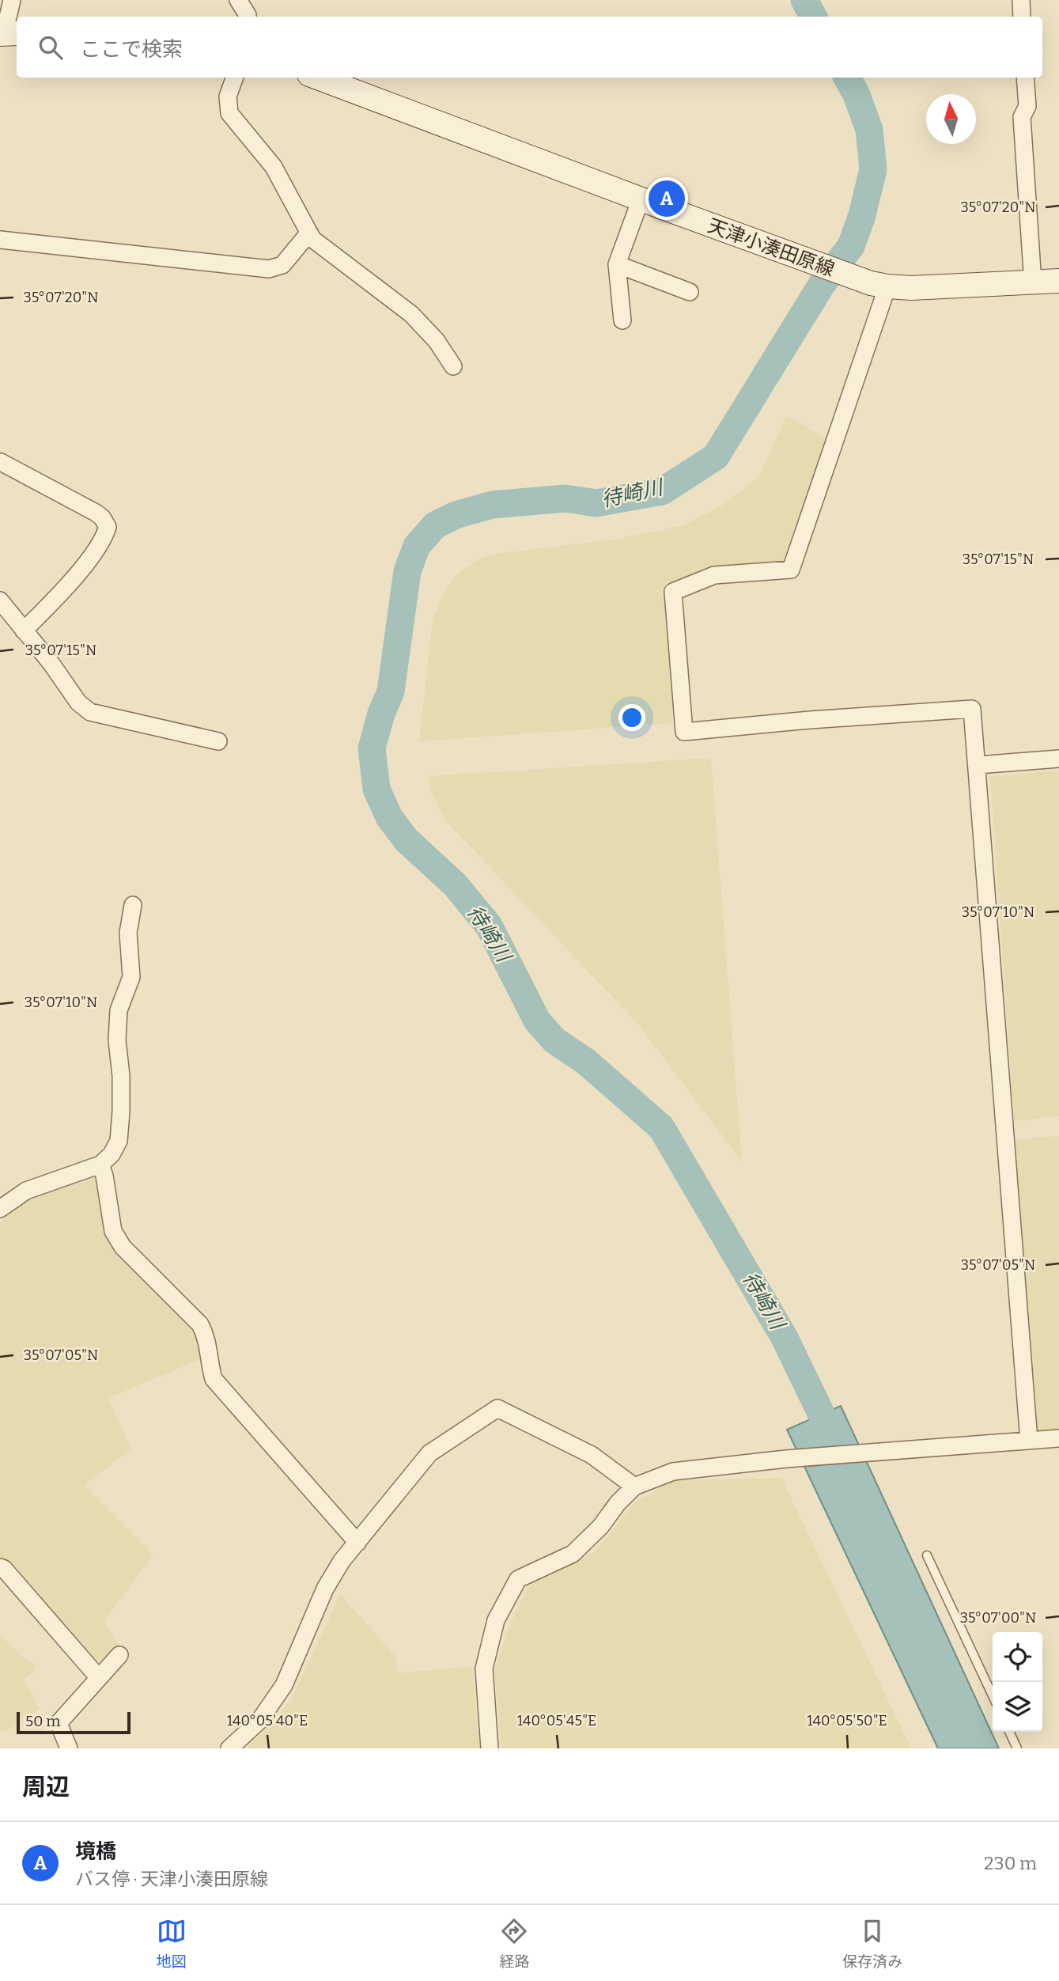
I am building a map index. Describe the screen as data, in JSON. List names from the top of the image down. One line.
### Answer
{"streets":{"main road":["天津小湊田原線"]},"water":["待崎川"],"scale_bar":"50 m","north":"top","page":{"search":"ここで検索","pins":"A","scale":"50 m","heading":"周辺","list":[{"mark":"A","name":"境橋","note":"バス停 · 天津小湊田原線","value":"230 m"}],"nav":["地図","経路","保存済み"]},"coordinates":["35°07'20\"N","35°07'15\"N","35°07'10\"N","35°07'05\"N","35°07'00\"N","140°05'40\"E","140°05'45\"E","140°05'50\"E"]}
